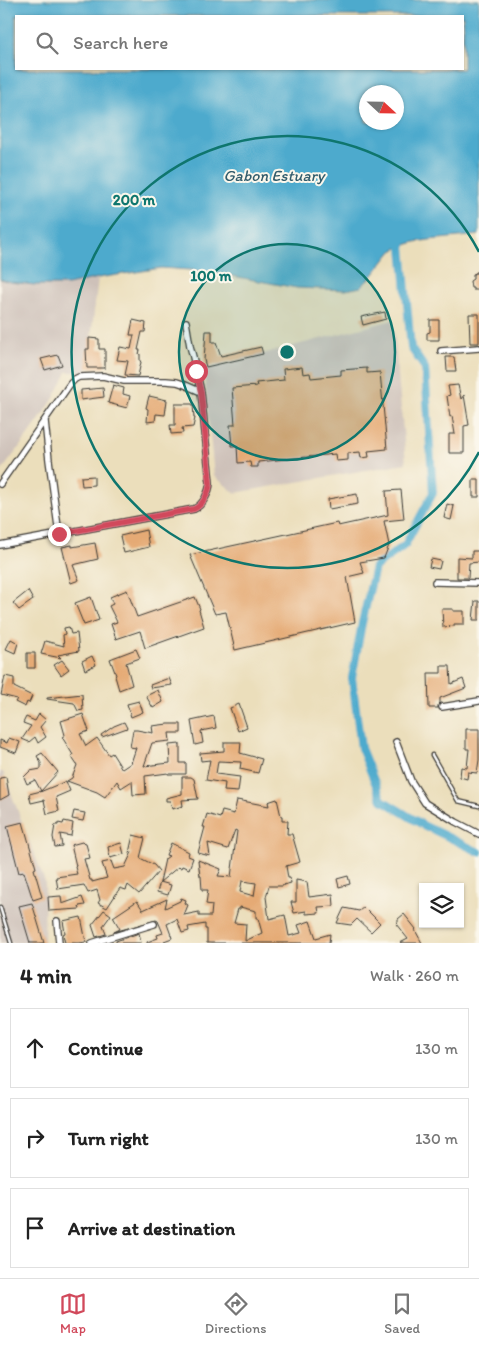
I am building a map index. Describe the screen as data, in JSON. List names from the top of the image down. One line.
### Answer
{"water":["Gabon Estuary"],"north":"right","page":{"search":"Search here","heading":["4 min","Walk · 260 m"],"list":[["Continue","130 m"],["Turn right","130 m"],"Arrive at destination"],"nav":["Map","Directions","Saved"]},"rings":["200 m","100 m"]}
